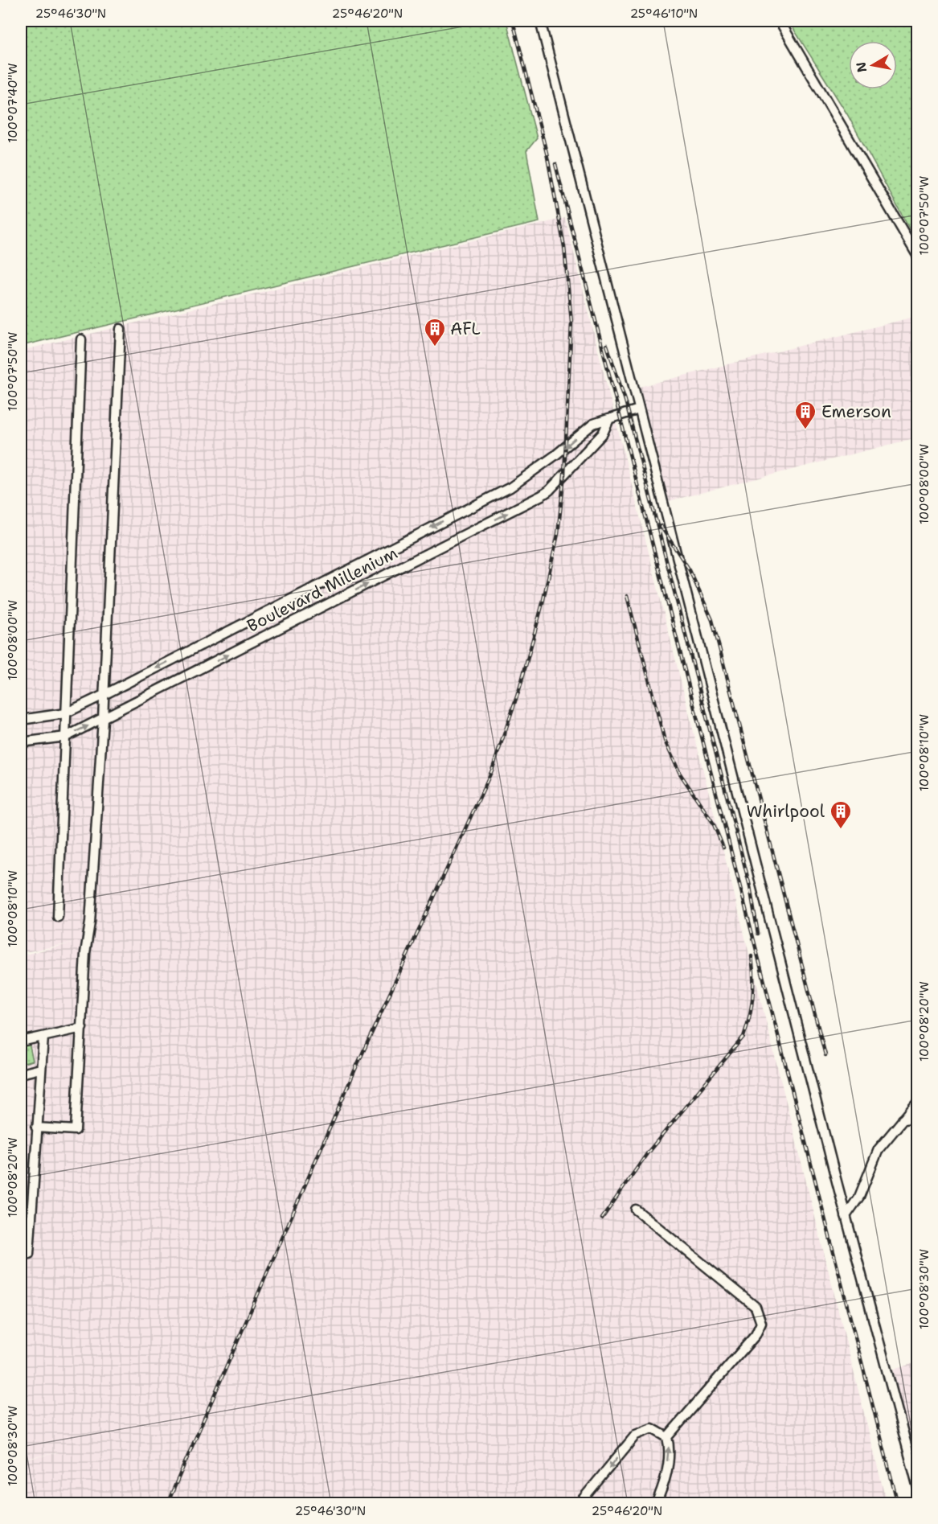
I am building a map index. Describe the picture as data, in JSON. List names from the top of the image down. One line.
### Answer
{"streets":{"street":["Boulevard Millenium"]},"places":{"building":["AFL","Emerson","Whirlpool"]},"north":"left","coordinates":["25°46'30\"N","25°46'20\"N","25°46'10\"N","100°07'40\"W","100°07'50\"W","100°08'00\"W","100°08'10\"W","100°08'20\"W","100°08'30\"W"]}
